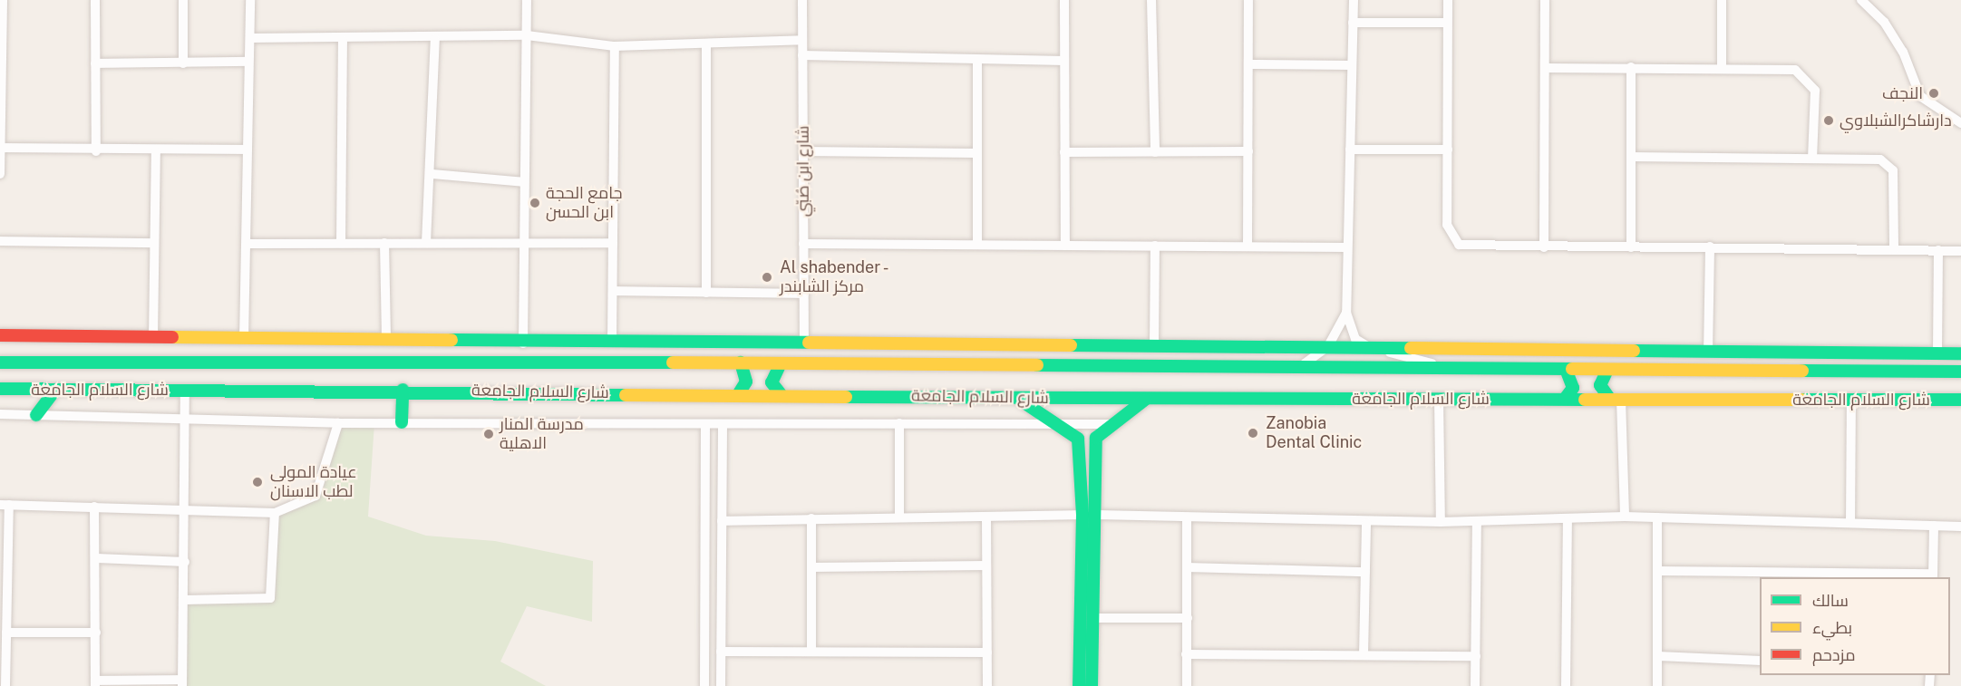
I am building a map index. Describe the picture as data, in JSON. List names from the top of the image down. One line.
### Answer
{"streets":{"main road":["شارع السلام الجامعة"],"street":["شارع ابن صُبّي"]},"places":["النجف","دارشاكرالشبلاوي","جامع الحجة ابن الحسن","Al shabender - مركز الشابندر","Zanobia Dental Clinic","مدرسة المنار الاهلية","عيادة المولى لطب الاسنان"],"legend":["سالك","بطيء","مزدحم"]}
